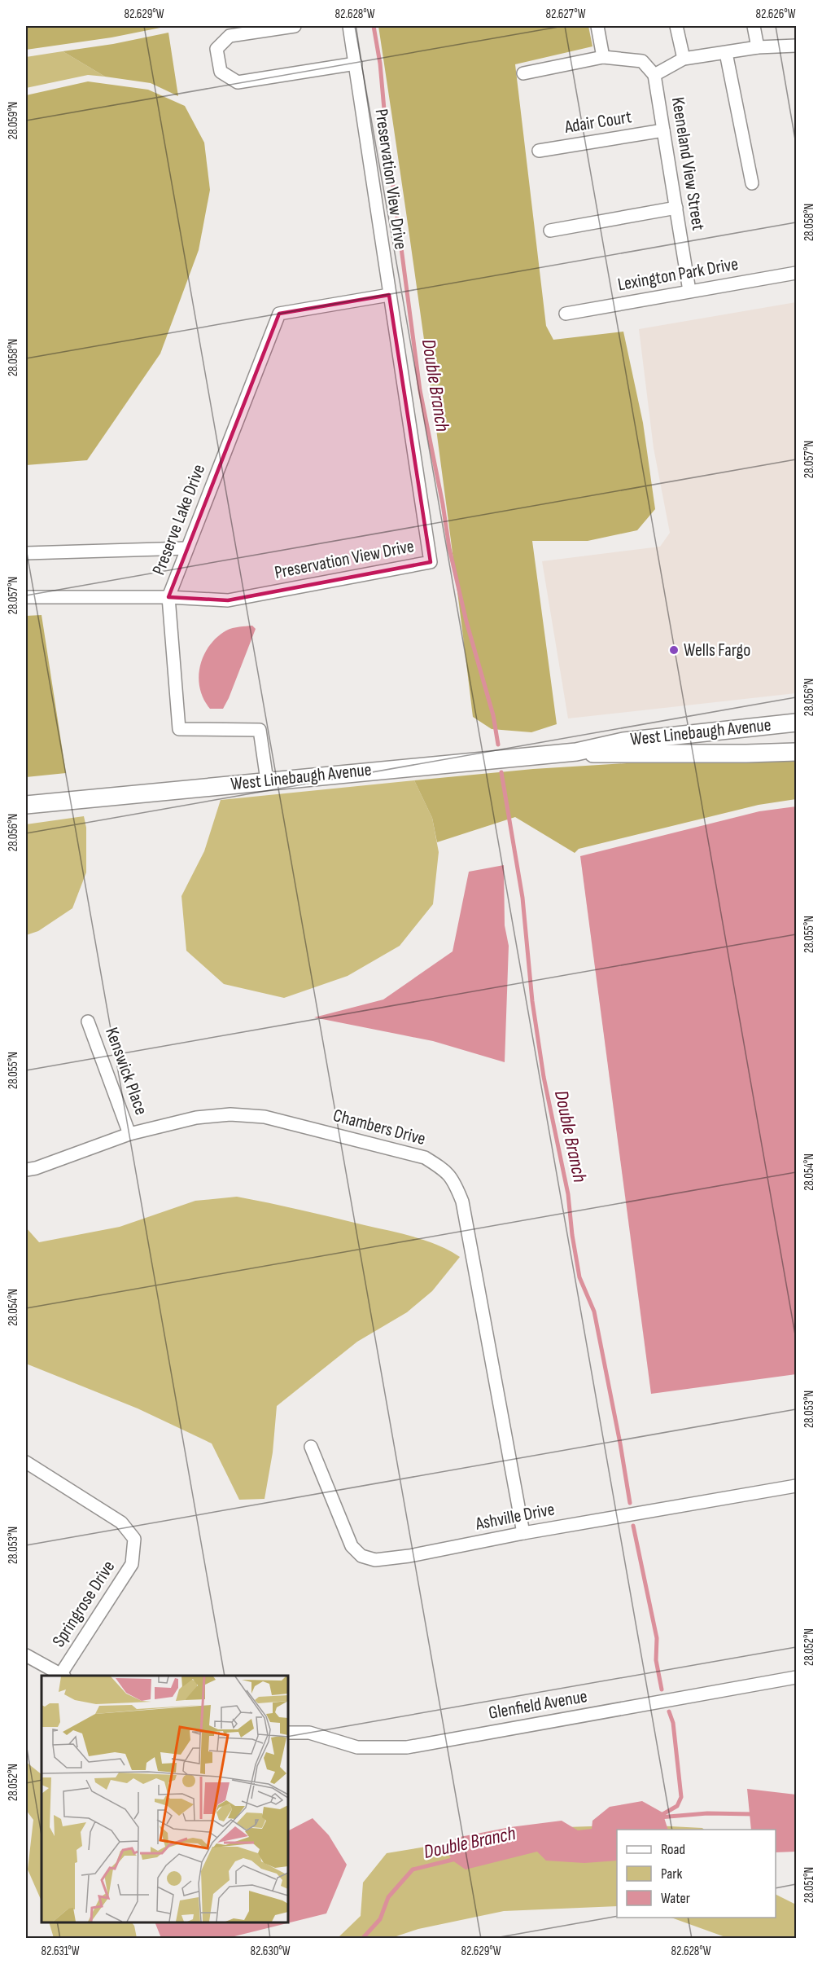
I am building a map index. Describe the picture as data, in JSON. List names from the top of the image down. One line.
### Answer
{"streets":{"main road":["West Linebaugh Avenue"],"street":["Adair Court","Keeneland View Street","Preservation View Drive","Lexington Park Drive","Preserve Lake Drive","Kenswick Place","Chambers Drive","Ashville Drive","Springrose Drive","Glenfield Avenue"]},"crossings":[["Adair Court","Keeneland View Street"],["Keeneland View Street","Lexington Park Drive"],["Preservation View Drive","Preserve Lake Drive"],["Preserve Lake Drive","West Linebaugh Avenue"],["Kenswick Place","Chambers Drive"],["Chambers Drive","Ashville Drive"]],"water":["Double Branch"],"places":["Wells Fargo"],"legend":["Road","Park","Water"],"coordinates":["82.629°W","82.628°W","82.627°W","82.626°W","28.059°N","28.058°N","28.057°N","28.056°N","28.055°N","28.054°N","28.053°N","28.052°N","28.051°N","82.631°W","82.630°W"]}
